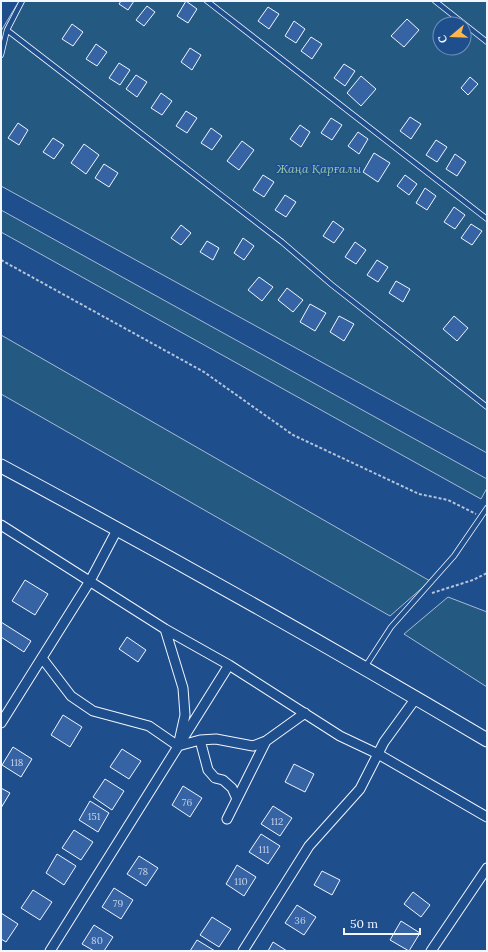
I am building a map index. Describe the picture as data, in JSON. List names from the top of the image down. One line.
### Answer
{"parks":["Жаңа Қарғалы"],"house_numbers":["118","76","151","112","111","78","110","79","36","80"],"scale_bar":"50 m","north":"left"}
